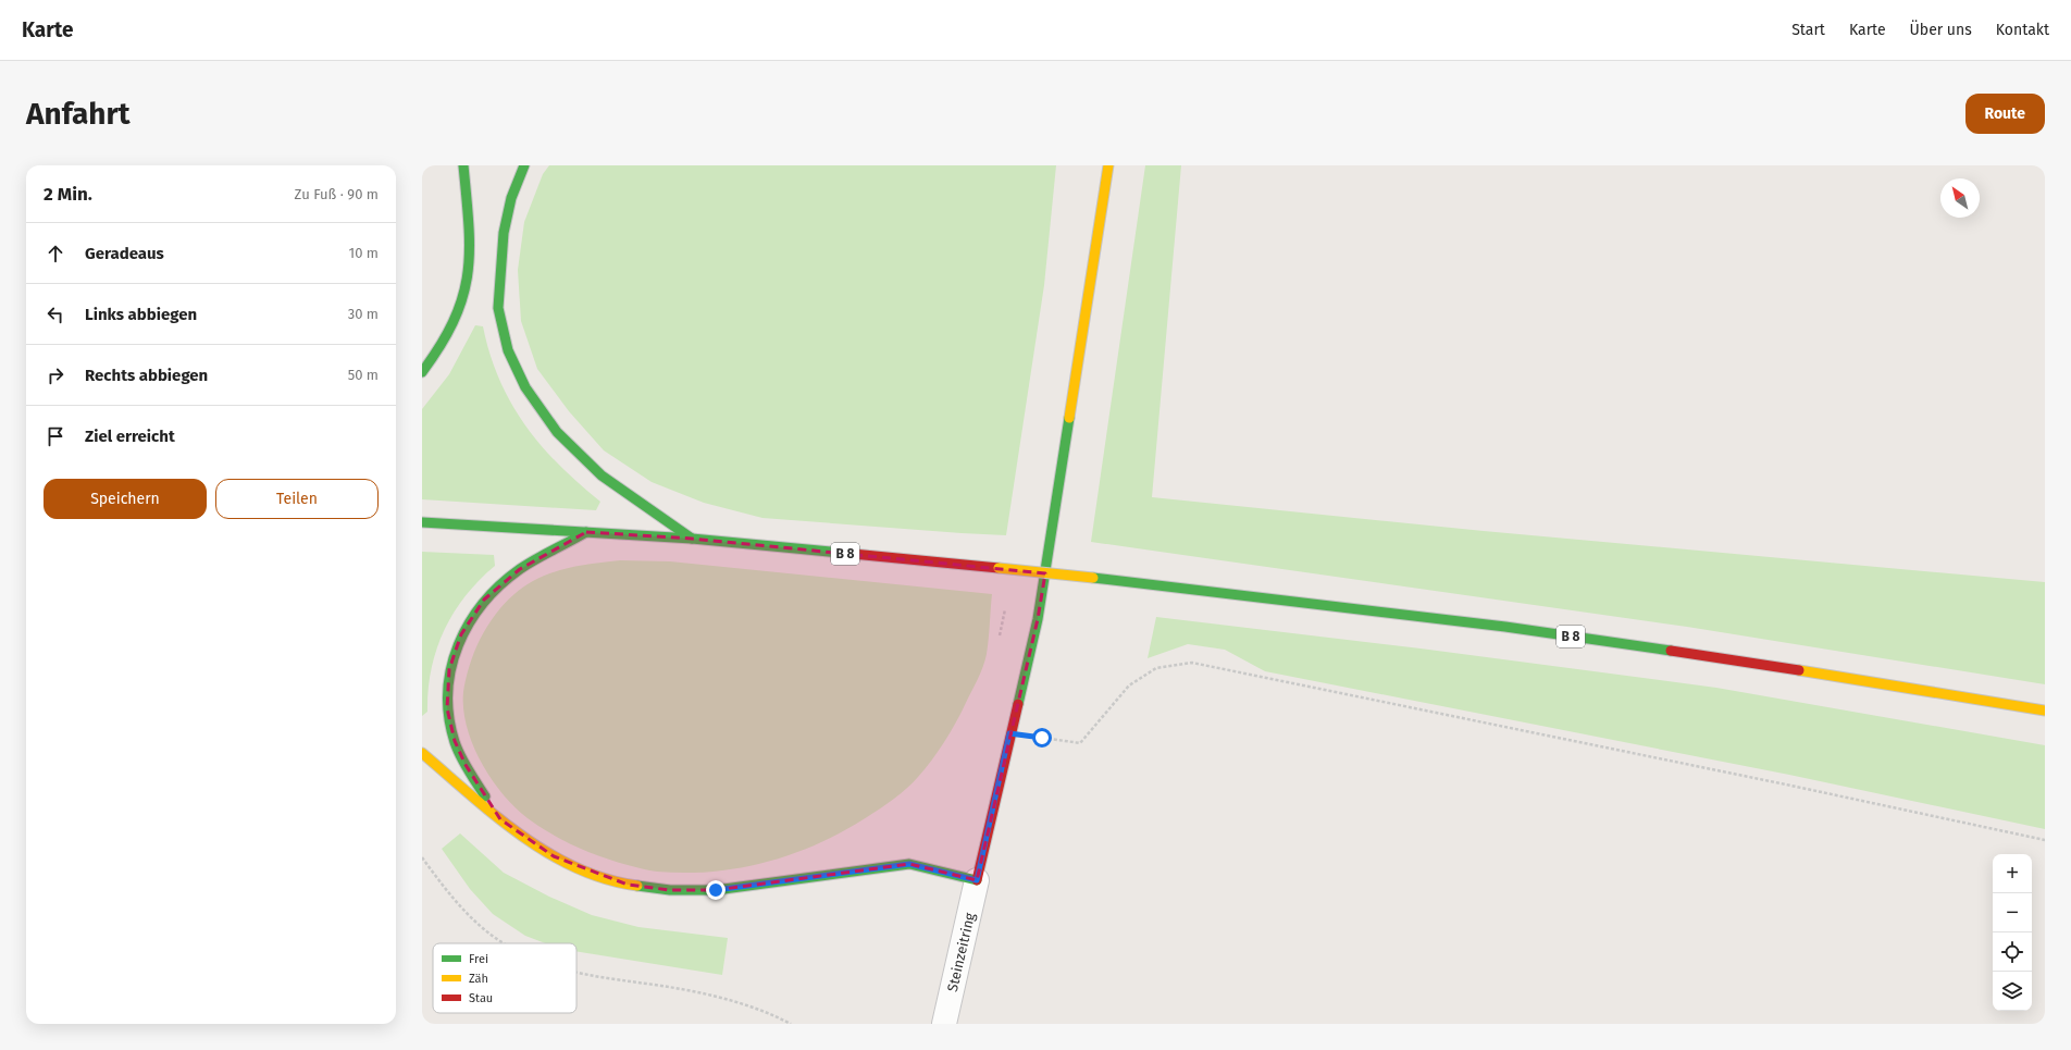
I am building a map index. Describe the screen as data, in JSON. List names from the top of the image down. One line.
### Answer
{"streets":{"main road":["B 8"],"street":["Steinzeitring"]},"legend":["Frei","Zäh","Stau"],"north":"top left","page":{"header":"Karte","nav":["Start","Karte","Über uns","Kontakt"],"buttons":["Route",["Speichern","Teilen"]],"title":"Anfahrt","heading":["2 Min.","Zu Fuß · 90 m"],"list":[["Geradeaus","10 m"],["Links abbiegen","30 m"],["Rechts abbiegen","50 m"],"Ziel erreicht"],"map_buttons":["+","−"]}}
